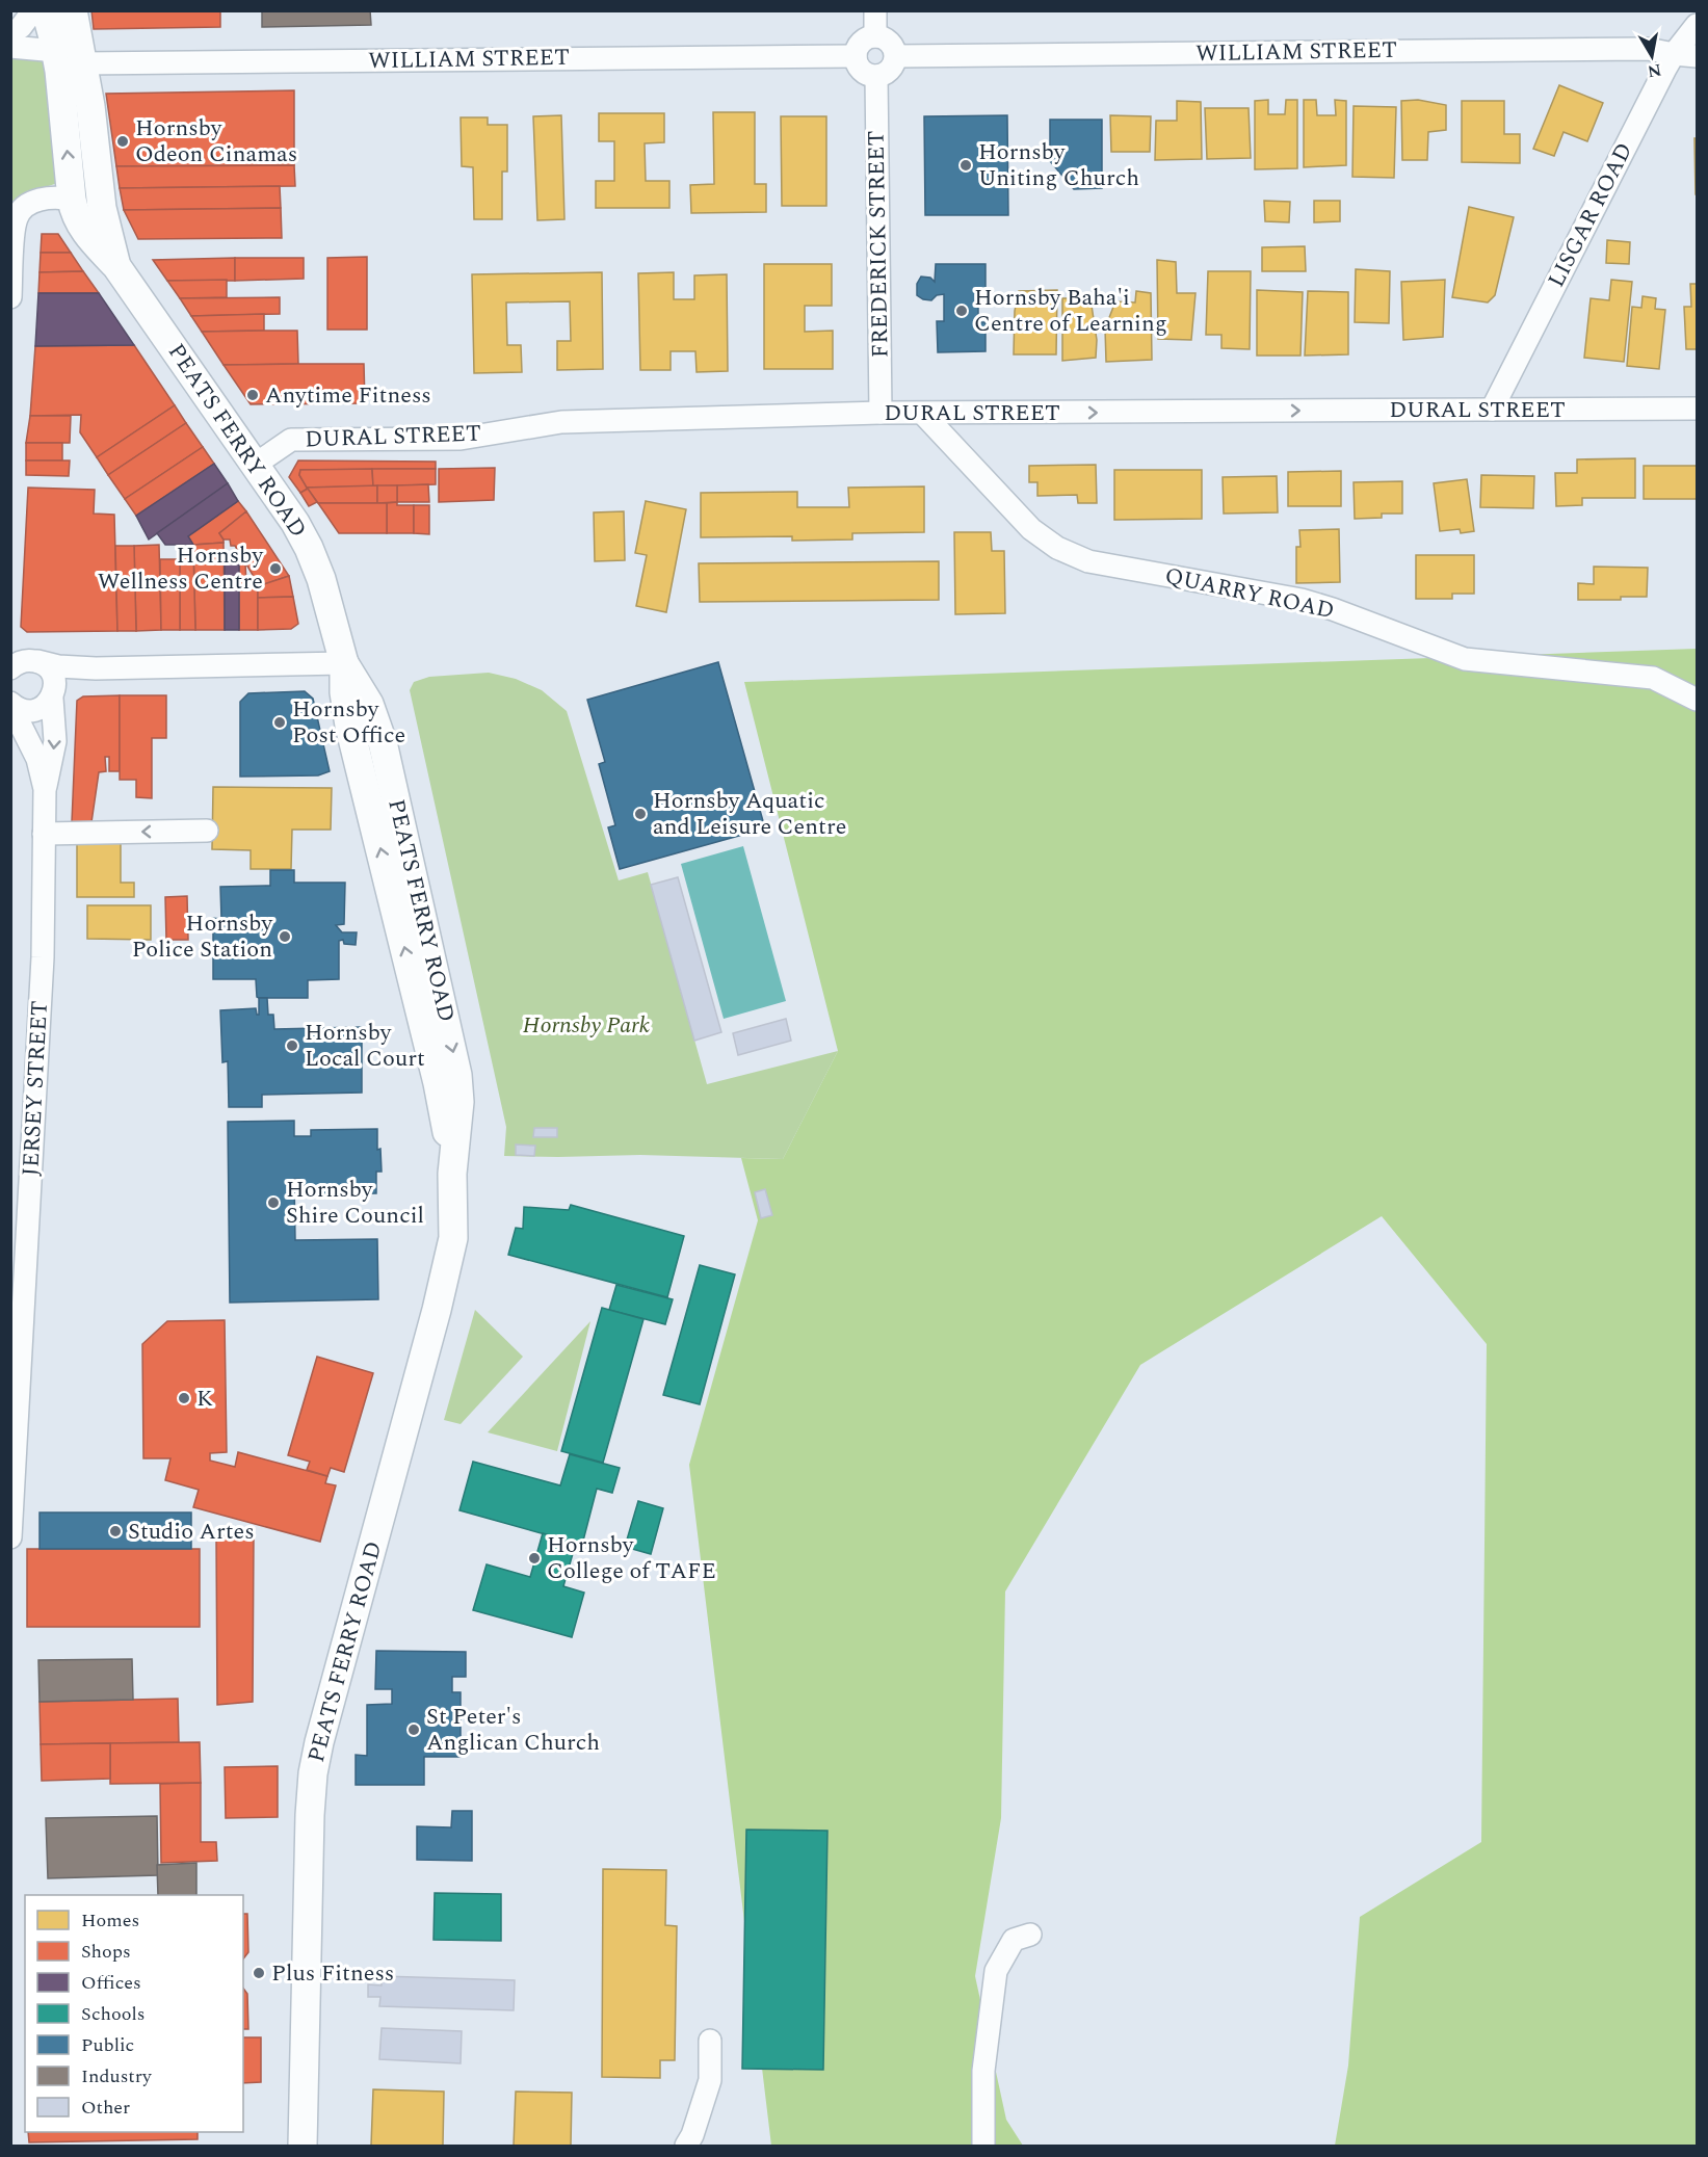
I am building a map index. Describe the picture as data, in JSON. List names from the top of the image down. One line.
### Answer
{"streets":{"main road":["PEATS FERRY ROAD"],"street":["WILLIAM STREET","LISGAR ROAD","FREDERICK STREET","DURAL STREET","QUARRY ROAD","JERSEY STREET"]},"crossings":[["WILLIAM STREET","LISGAR ROAD"],["WILLIAM STREET","FREDERICK STREET"],["WILLIAM STREET","PEATS FERRY ROAD"],["LISGAR ROAD","DURAL STREET"],["FREDERICK STREET","DURAL STREET"],["DURAL STREET","PEATS FERRY ROAD"],["DURAL STREET","QUARRY ROAD"]],"one_way":["DURAL STREET"],"parks":["Hornsby Park"],"places":["Hornsby Odeon Cinamas","Hornsby Uniting Church","Hornsby Baha'i Centre of Learning","Anytime Fitness","Hornsby Wellness Centre","Hornsby Post Office","Hornsby Aquatic and Leisure Centre","Hornsby Police Station","Hornsby Local Court","Hornsby Shire Council","K","Studio Artes","Hornsby College of TAFE","St Peter's Anglican Church","Plus Fitness"],"legend":["Homes","Shops","Offices","Schools","Public","Industry","Other"],"north":"bottom"}
